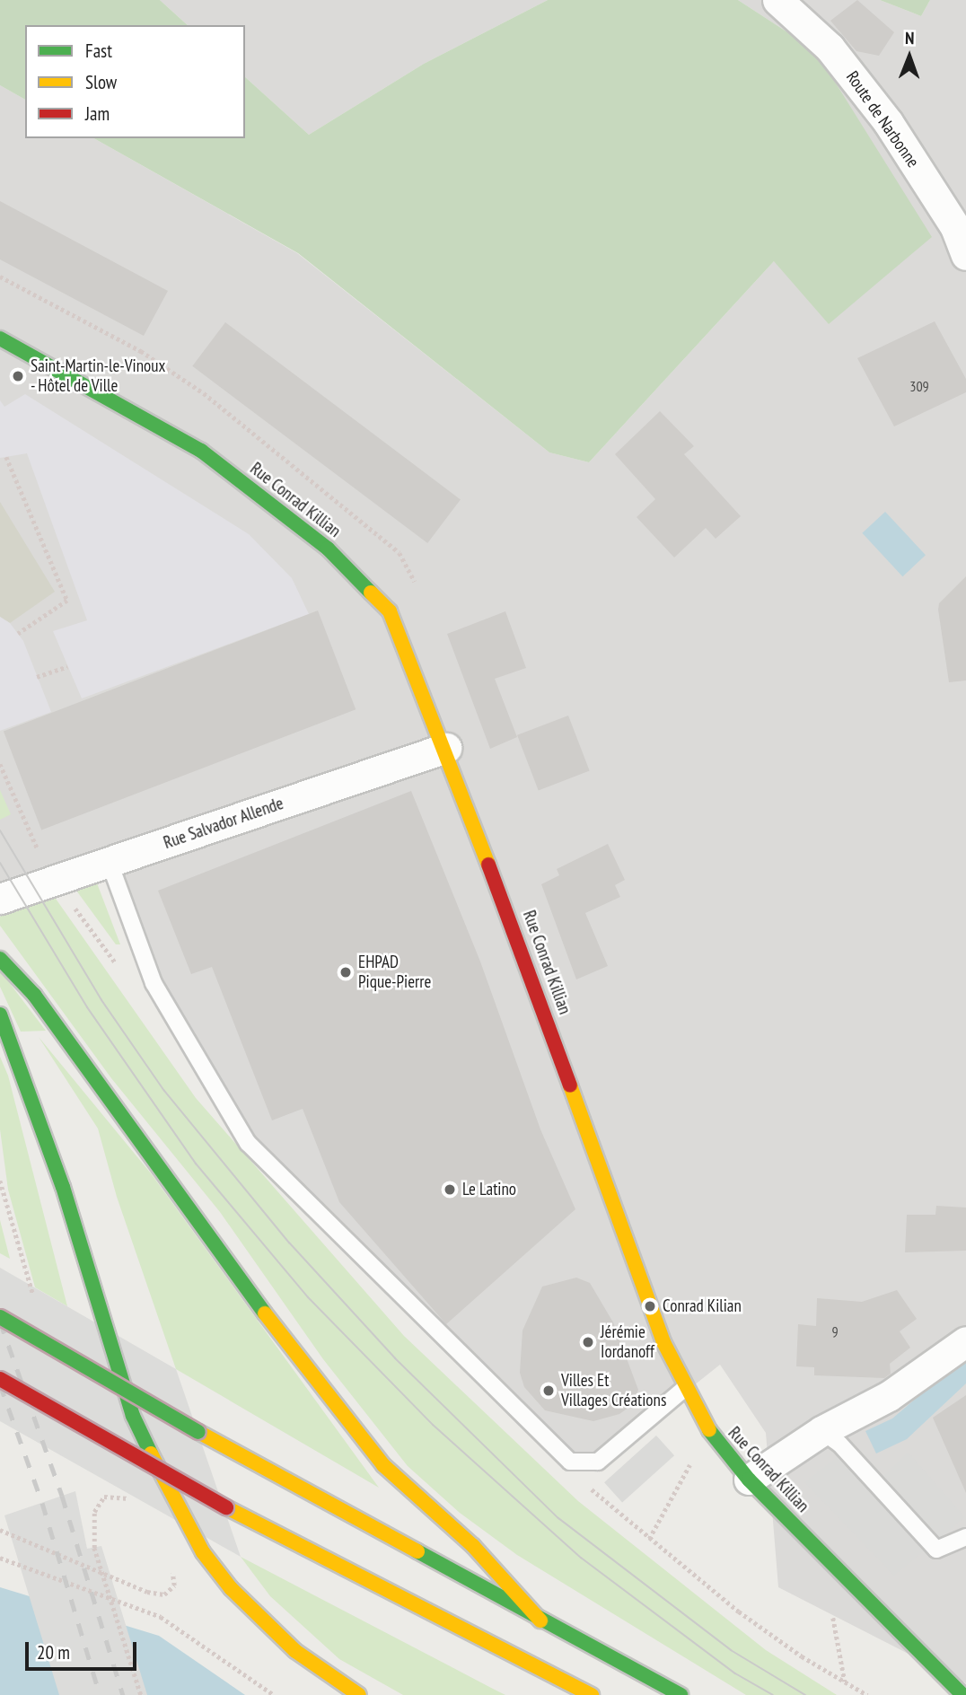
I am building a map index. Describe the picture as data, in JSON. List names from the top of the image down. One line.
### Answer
{"streets":{"main road":["Rue Conrad Killian"],"street":["Route de Narbonne","Rue Salvador Allende"]},"crossings":[["Rue Conrad Killian","Rue Salvador Allende"]],"places":["Saint-Martin-le-Vinoux - Hôtel de Ville","EHPAD Pique-Pierre","Le Latino","Conrad Kilian","Jérémie Iordanoff","Villes Et Villages Créations"],"house_numbers":["309","9"],"legend":["Fast","Slow","Jam"],"scale_bar":"20 m","north":"top"}
